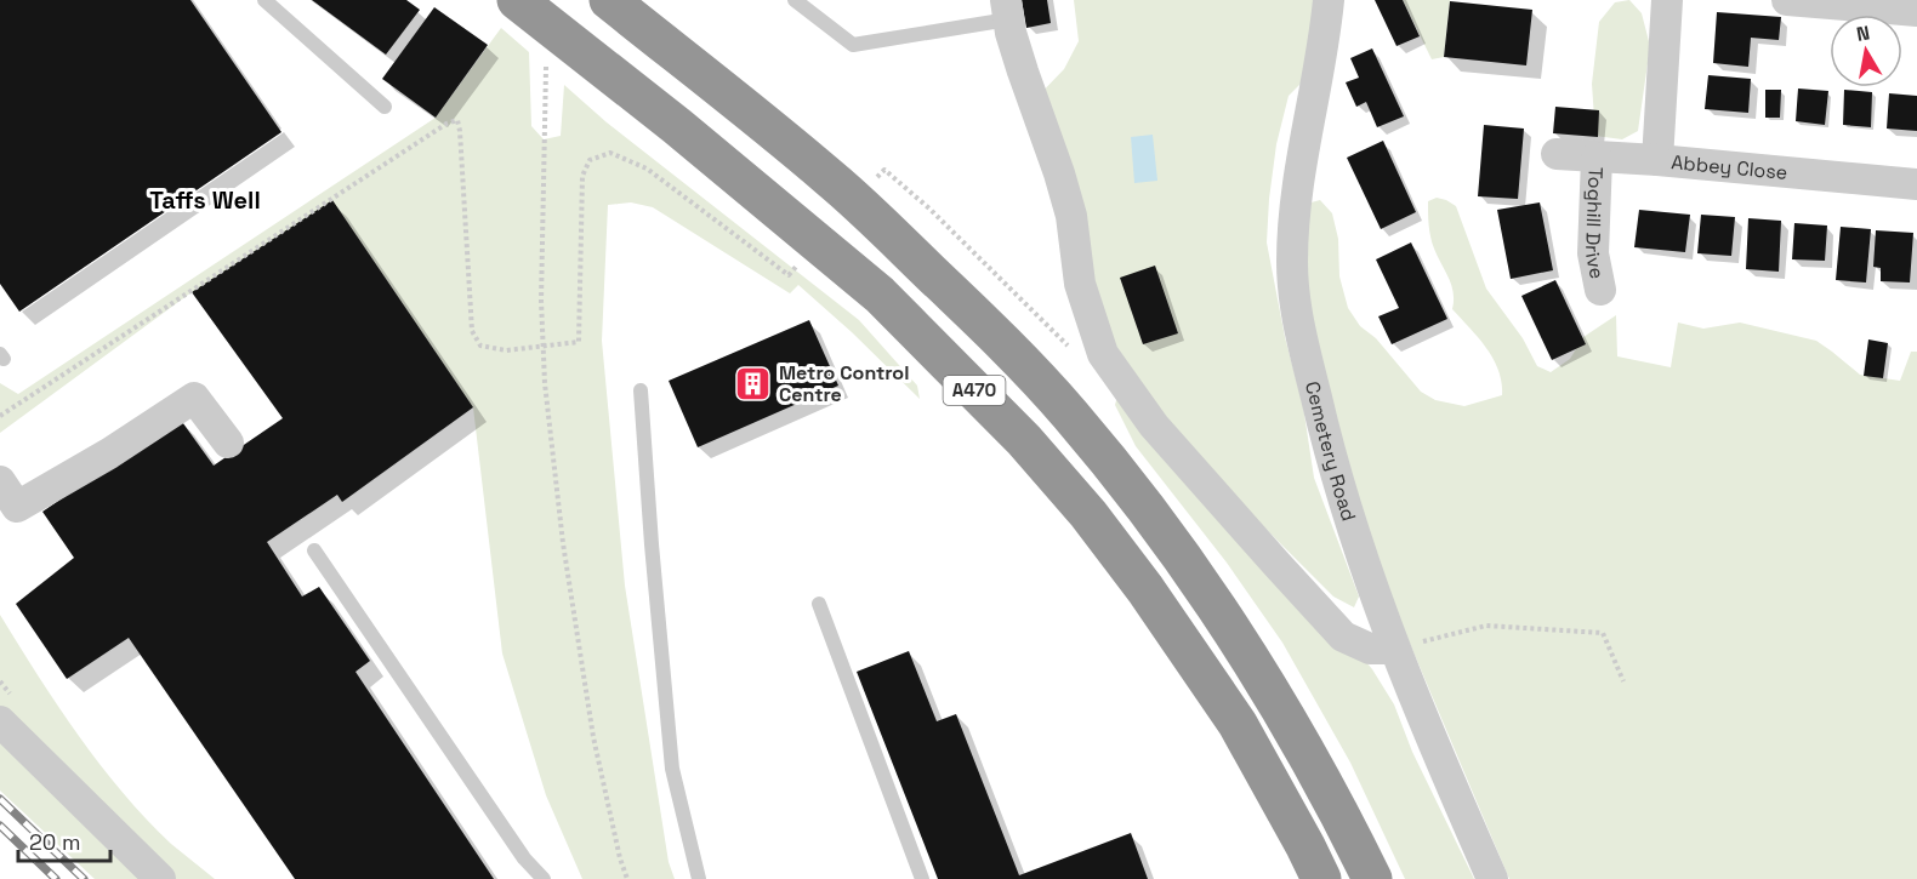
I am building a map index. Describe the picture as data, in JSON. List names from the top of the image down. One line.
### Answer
{"streets":{"highway":["A470"],"street":["Abbey Close","Toghill Drive","Cemetery Road"]},"crossings":[["Abbey Close","Toghill Drive"]],"districts":["Taffs Well"],"places":{"building":["Metro Control Centre"]},"scale_bar":"20 m","north":"top"}
